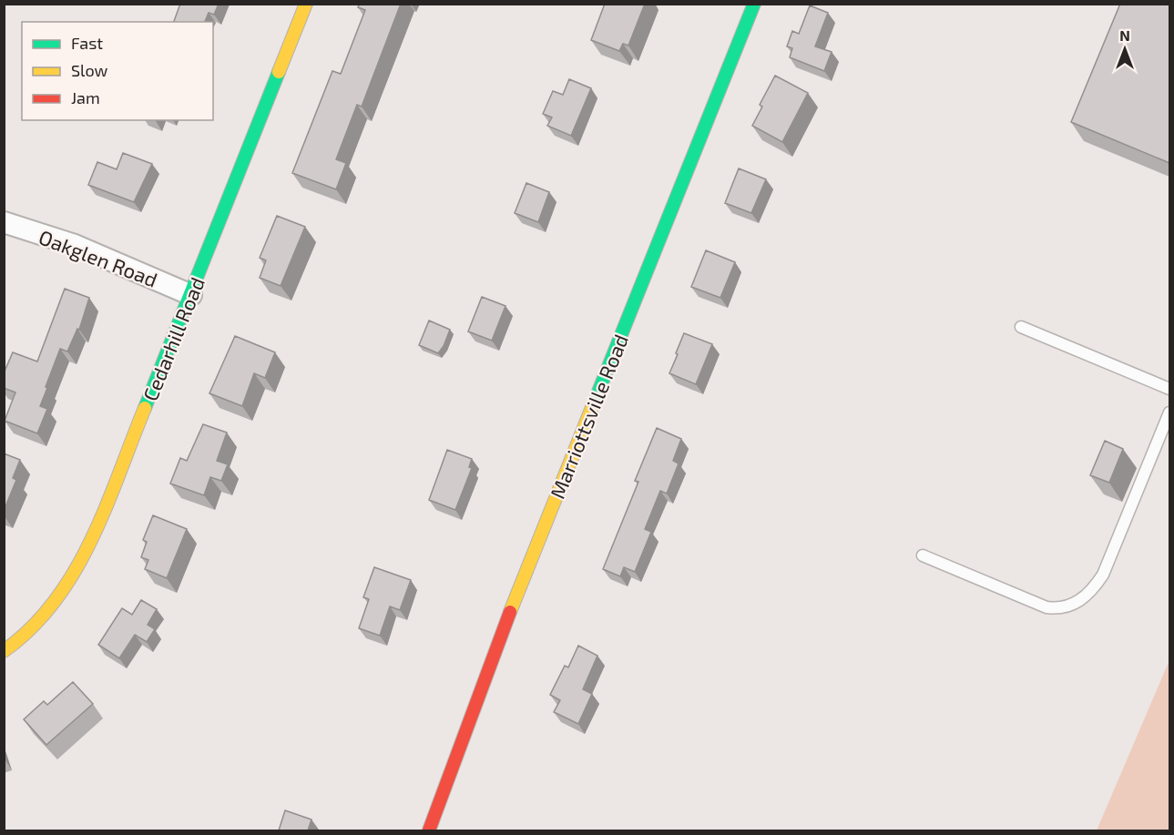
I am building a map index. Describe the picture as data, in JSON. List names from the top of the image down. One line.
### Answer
{"streets":{"main road":["Cedarhill Road","Marriottsville Road"],"street":["Oakglen Road"]},"crossings":[["Oakglen Road","Cedarhill Road"]],"legend":["Fast","Slow","Jam"],"north":"top"}
